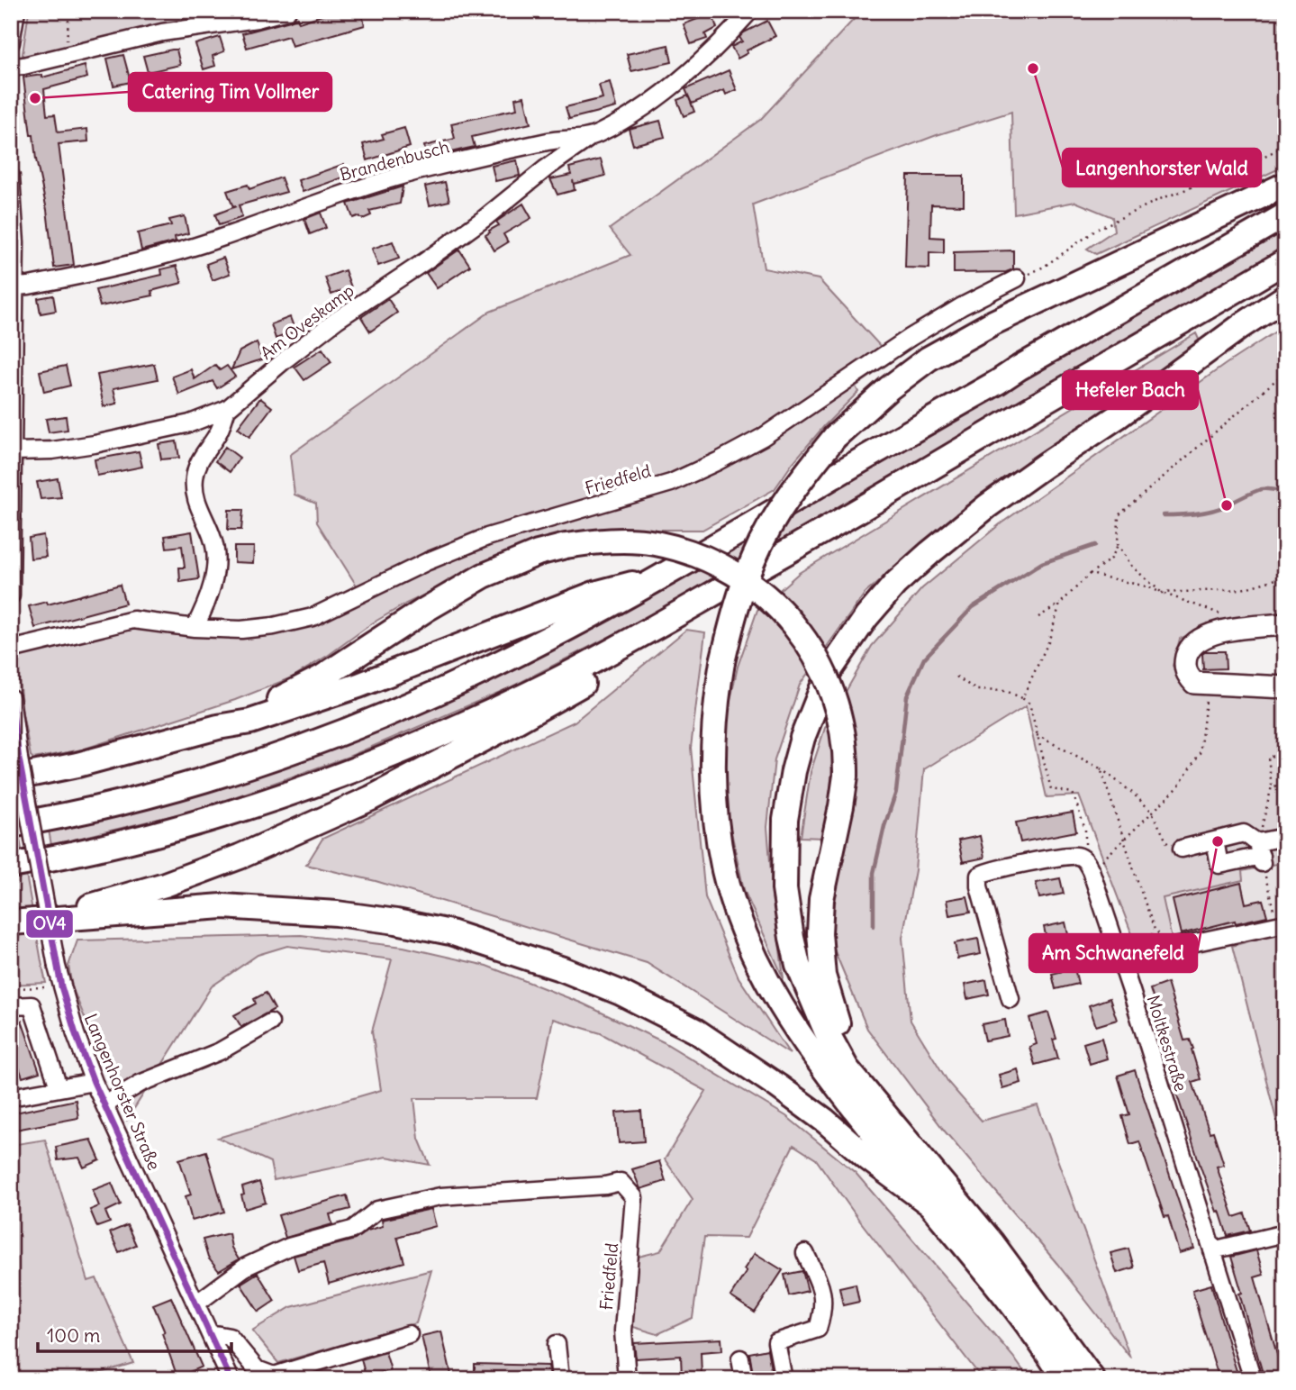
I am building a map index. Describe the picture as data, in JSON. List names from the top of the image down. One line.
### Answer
{"streets":{"street":["Brandenbusch","Am Oveskamp","Friedfeld","Moltkestraße","Langenhorster Straße"]},"crossings":[["Brandenbusch","Am Oveskamp"],["Friedfeld","Langenhorster Straße"]],"places":["Langenhorster Wald","Catering Tim Vollmer","Hefeler Bach","Am Schwanefeld"],"lines":["transit line OV4"],"scale_bar":"100 m"}
